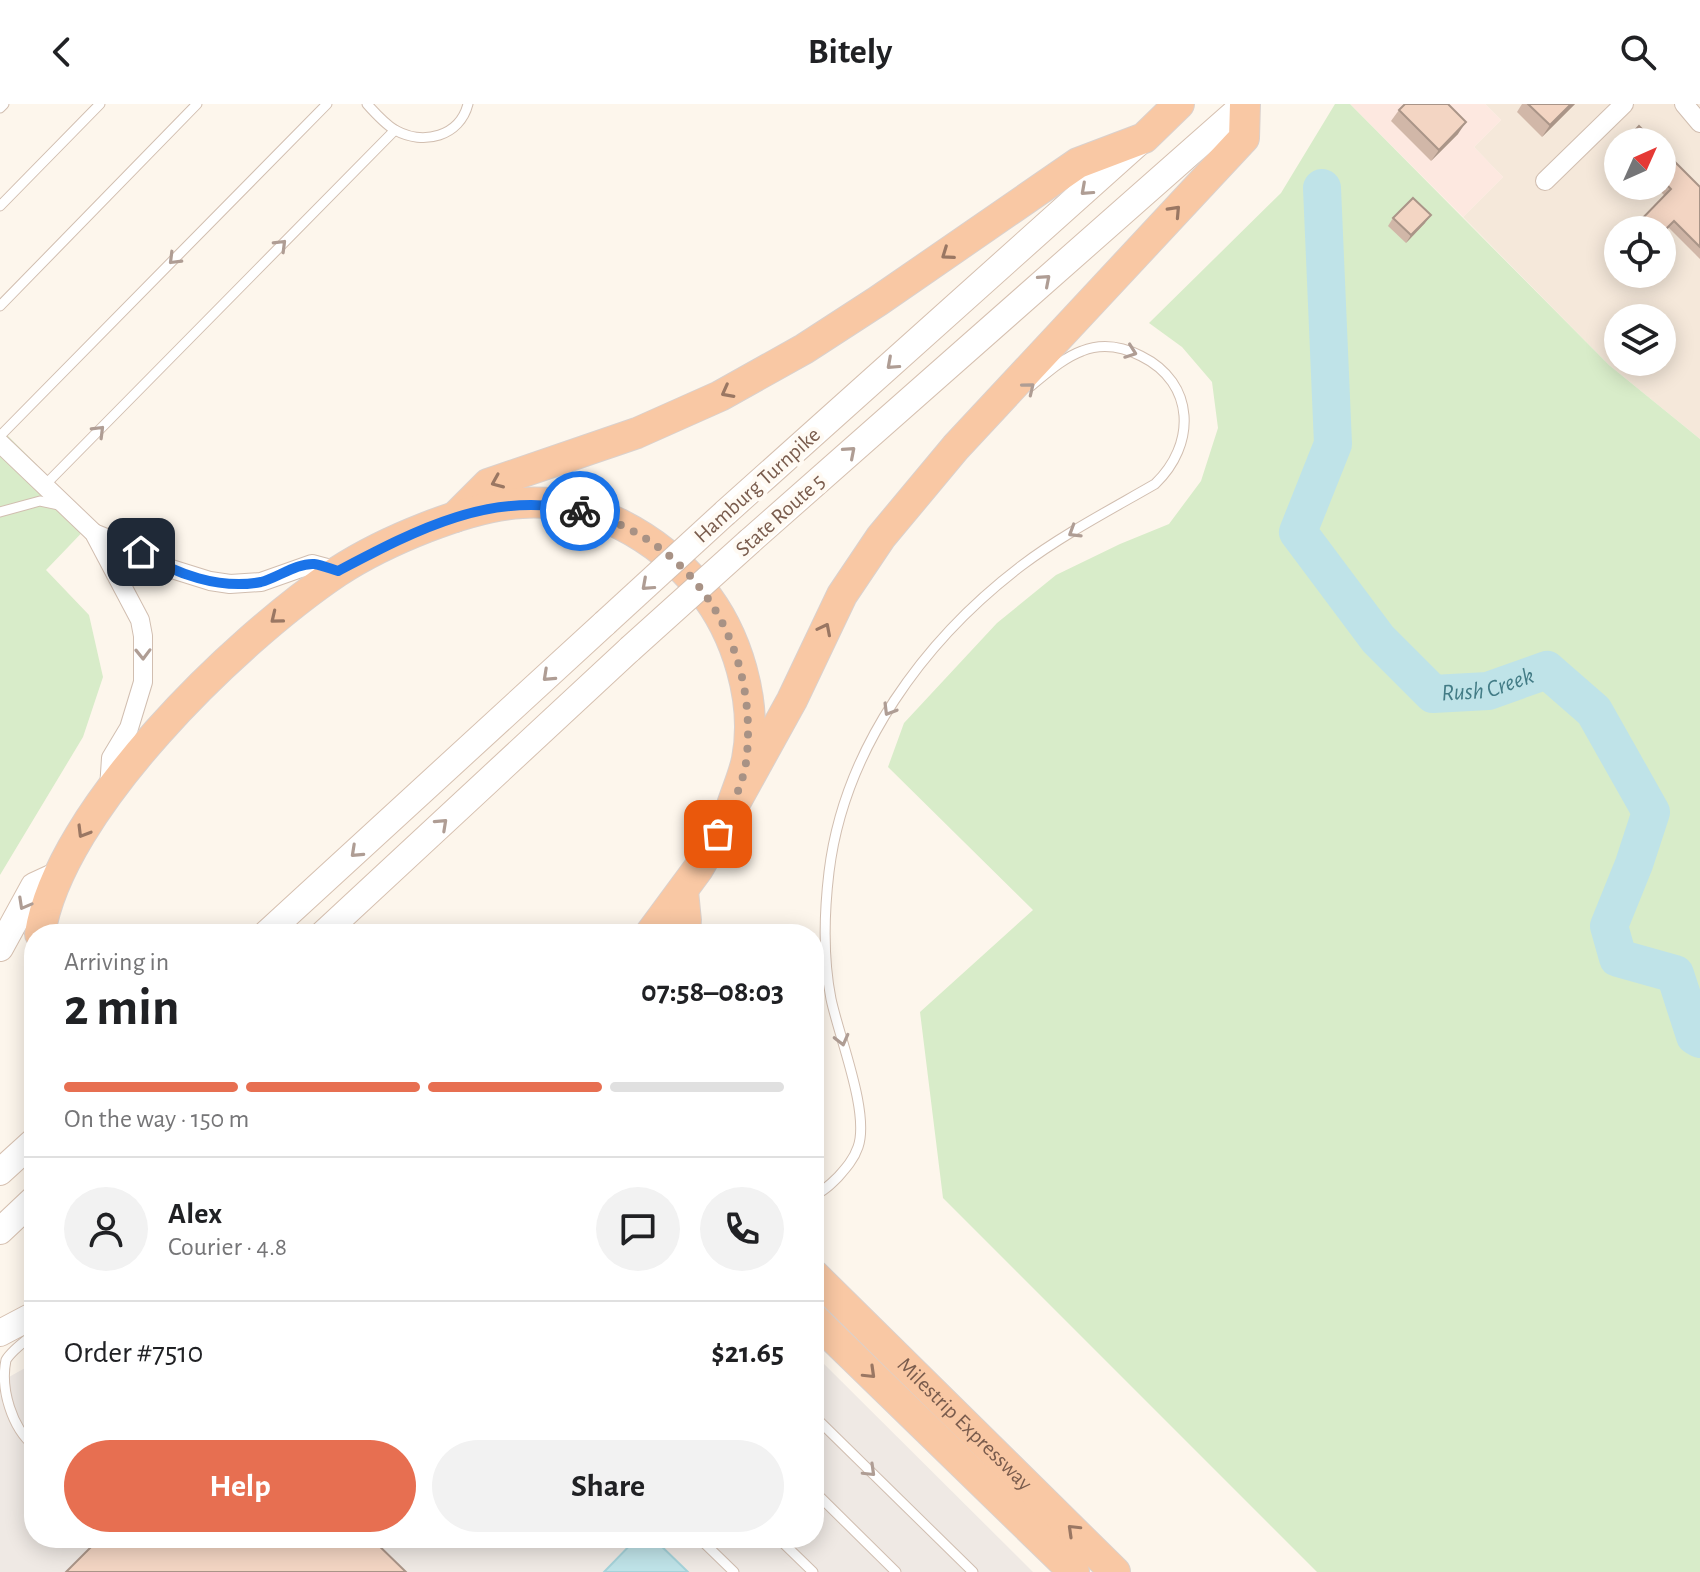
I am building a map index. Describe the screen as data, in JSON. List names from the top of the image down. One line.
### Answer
{"streets":{"highway":["Hamburg Turnpike","Milestrip Expressway"],"main road":["State Route 5"]},"one_way":["State Route 5"],"water":["Rush Creek"],"north":"top right","page":{"header":"Bitely","heading":["2 min","Arriving in","07:58–08:03"],"panel":["Alex","Courier · 4.8","Order #7510","$21.65"],"bar":"On the way · 150 m","buttons":["Help","Share"]}}
